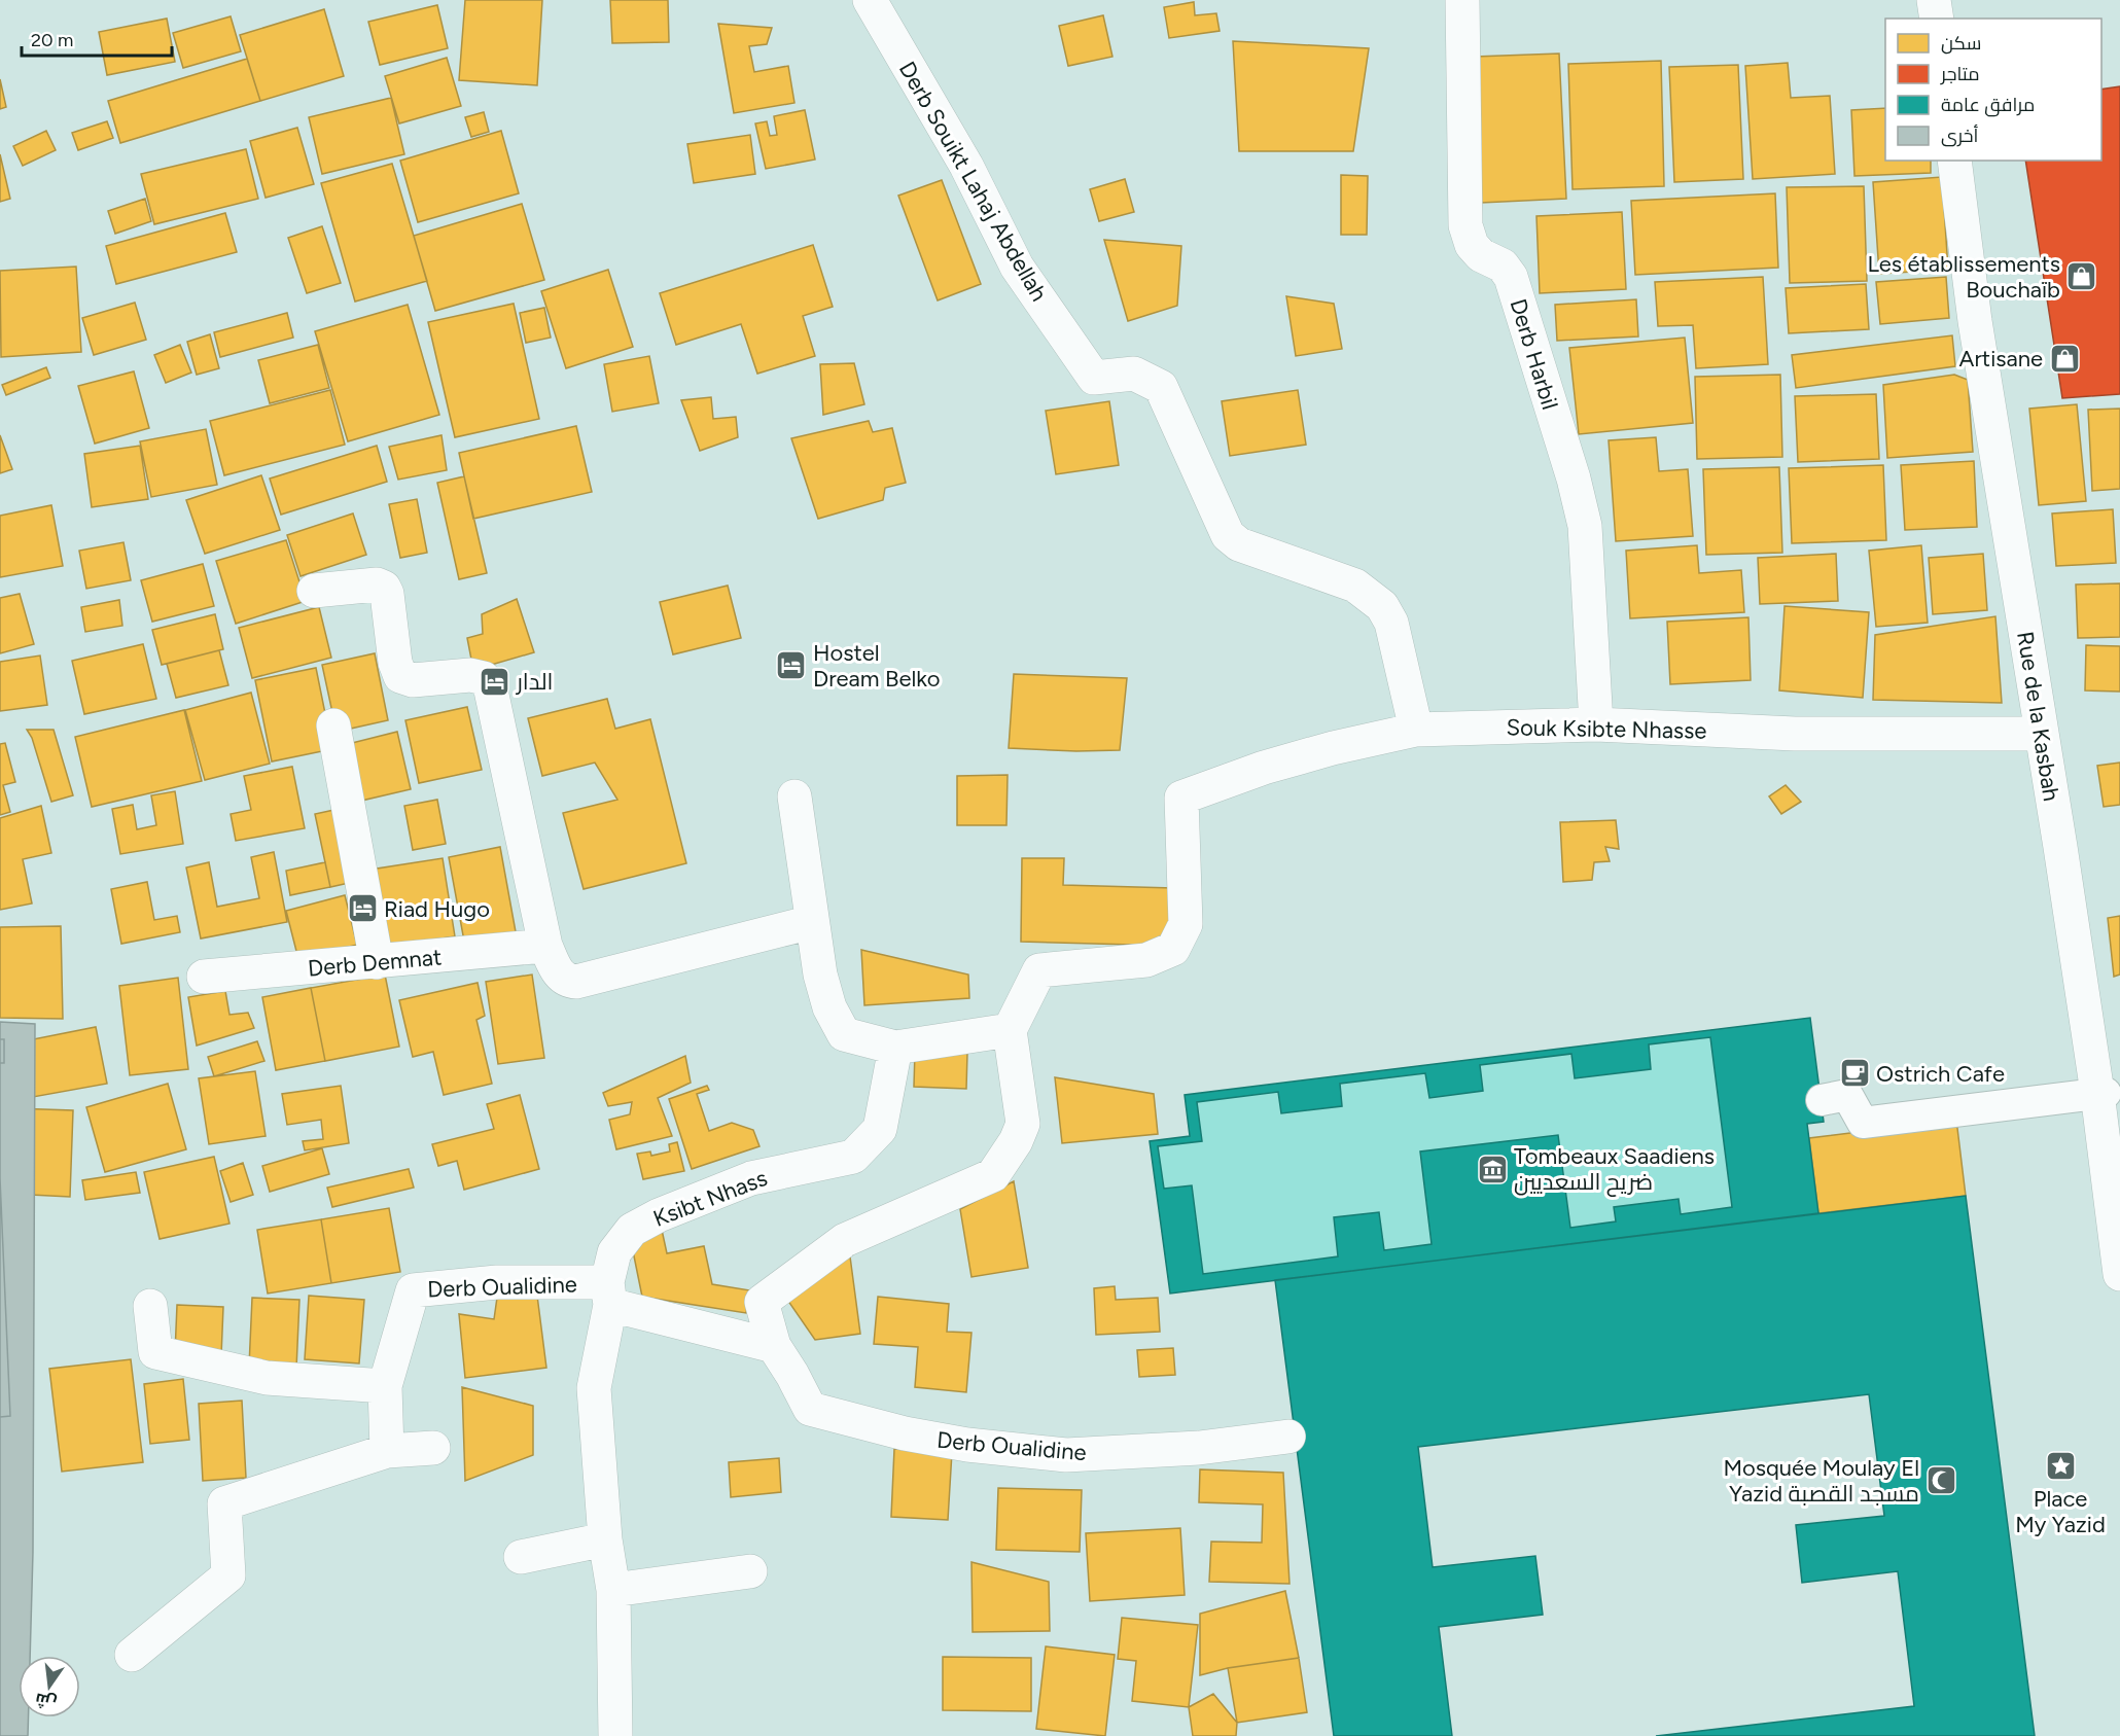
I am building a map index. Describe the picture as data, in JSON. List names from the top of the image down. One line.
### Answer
{"streets":{"street":["Derb Souikt Lahaj Abdellah","Derb Harbil","Rue de la Kasbah","Souk Ksibte Nhasse","Derb Demnat","Ksibt Nhass","Derb Oualidine"]},"crossings":[["Derb Souikt Lahaj Abdellah","Souk Ksibte Nhasse"],["Derb Harbil","Souk Ksibte Nhasse"],["Rue de la Kasbah","Souk Ksibte Nhasse"],["Souk Ksibte Nhasse","Derb Oualidine"],["Ksibt Nhass","Derb Oualidine"]],"places":{"shop":["Les établissements Bouchaïb","Artisane"],"hotel":["Hostel Dream Belko","الدار","Riad Hugo"],"cafe":["Ostrich Cafe"],"museum":["Tombeaux Saadiens ضريح السعديين"],"place":["Place My Yazid"],"mosque":["Mosquée Moulay El Yazid مسجد القصبة"]},"legend":["سكن","متاجر","مرافق عامة","أخرى"],"scale_bar":"20 m","north":"bottom"}
